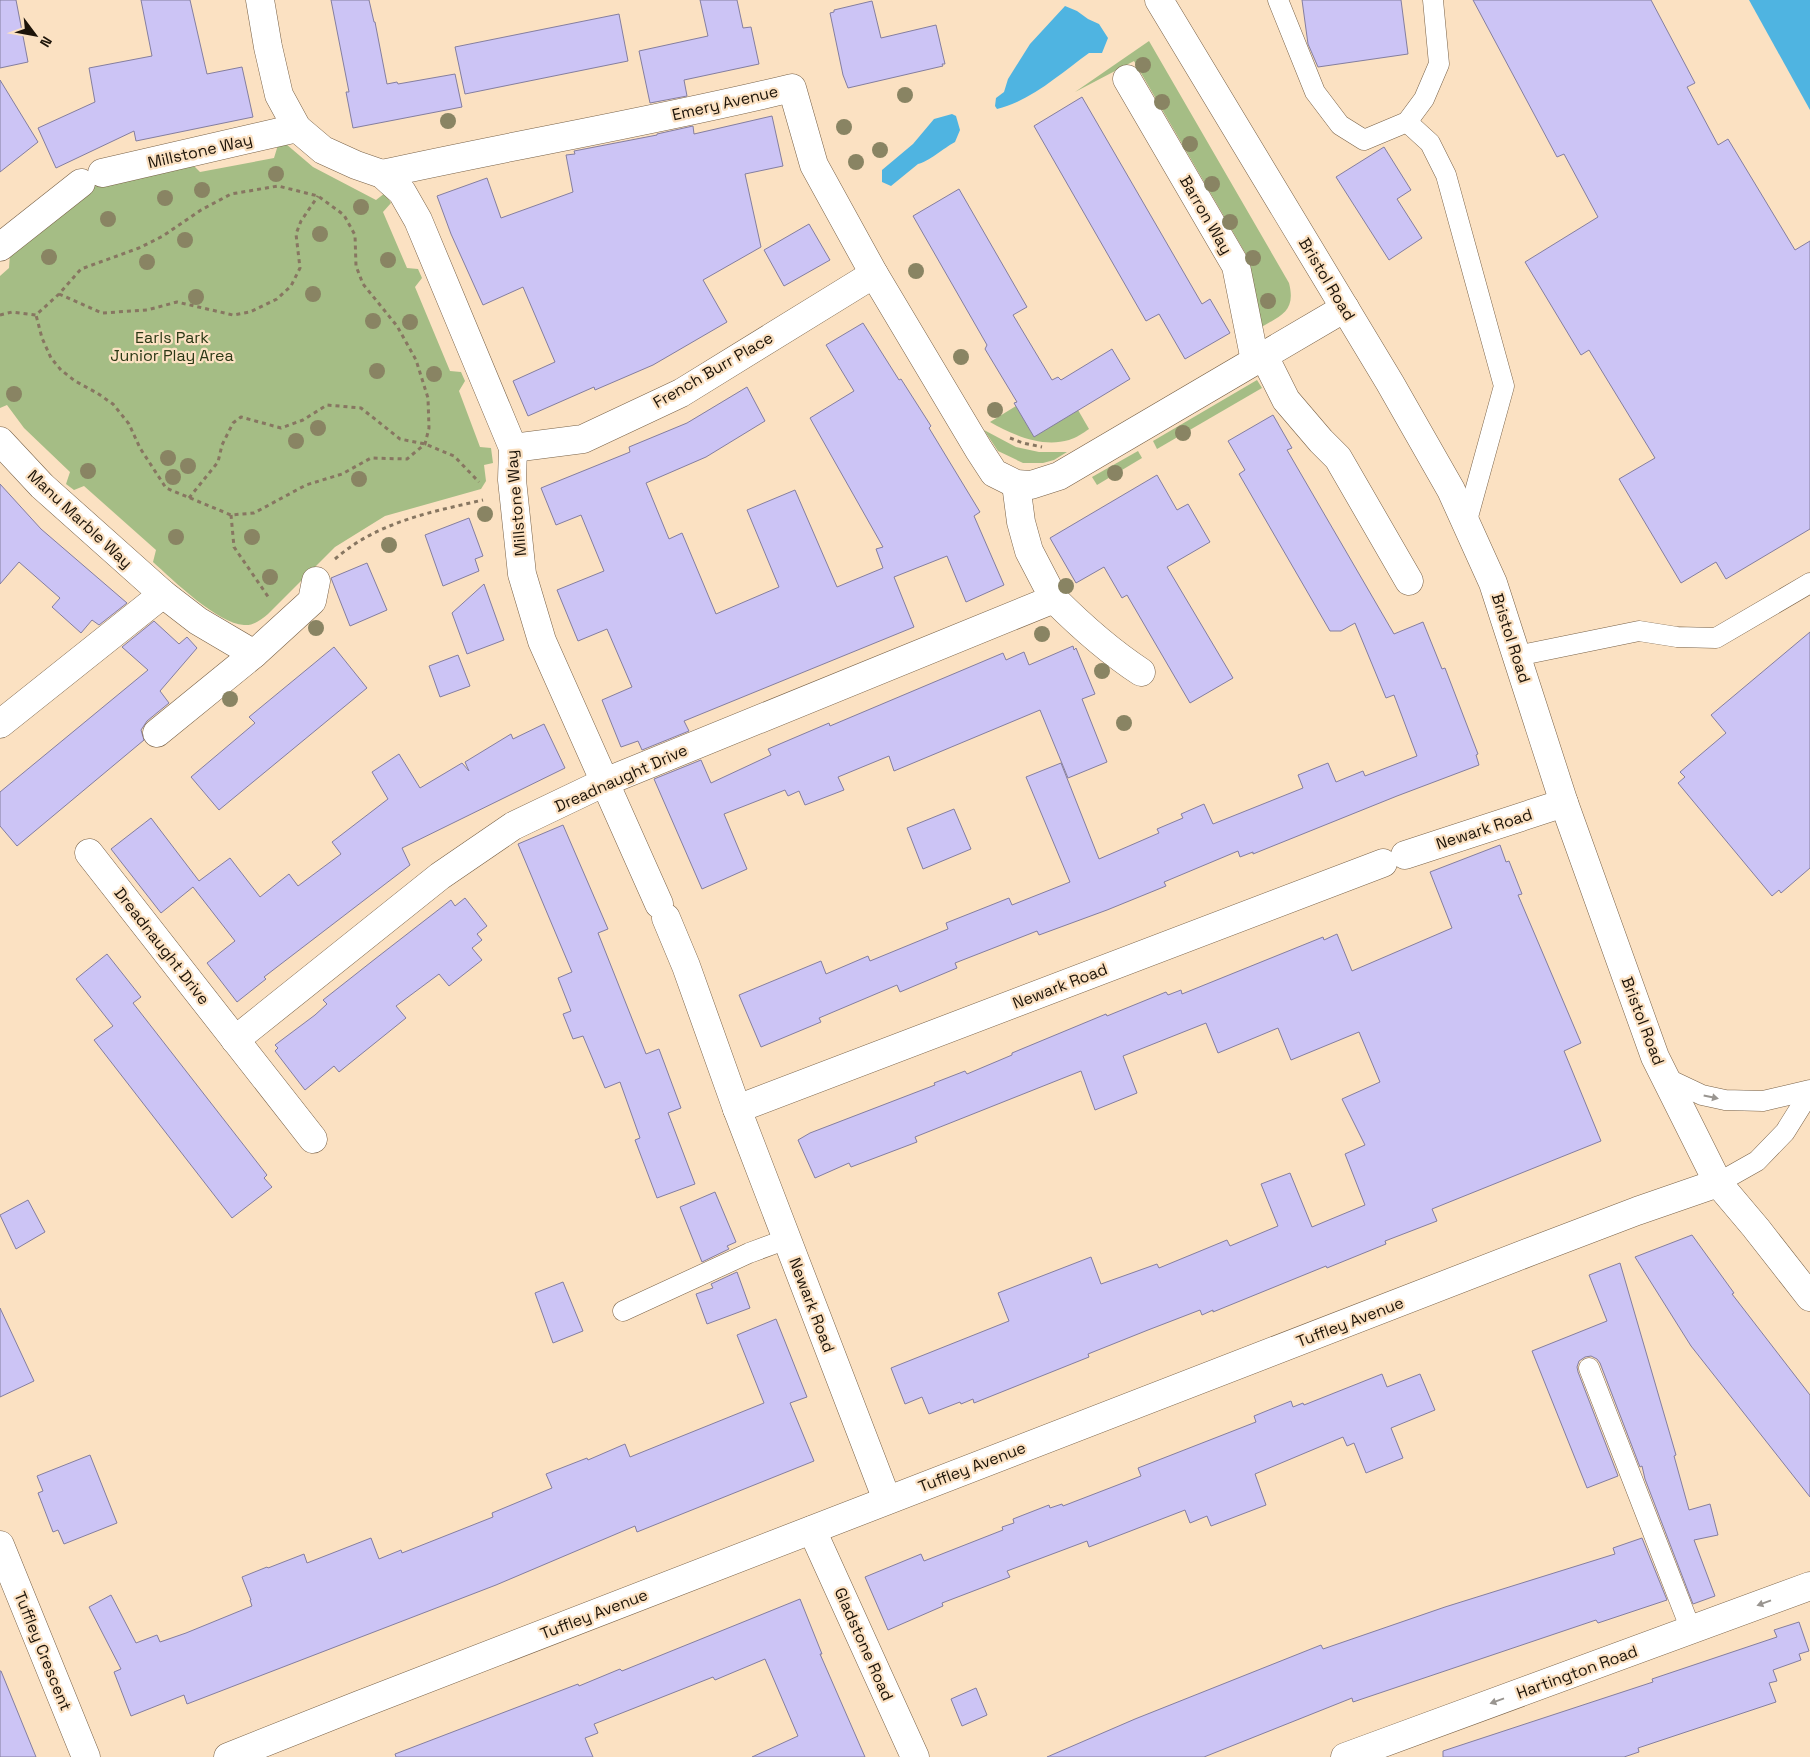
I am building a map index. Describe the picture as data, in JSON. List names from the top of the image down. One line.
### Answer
{"streets":{"street":["Emery Avenue","Millstone Way","Barron Way","Bristol Road","French Burr Place","Manu Marble Way","Dreadnaught Drive","Newark Road","Tuffley Avenue","Gladstone Road","Tuffley Crescent","Hartington Road"]},"crossings":[["Emery Avenue","Millstone Way"],["Emery Avenue","French Burr Place"],["Millstone Way","French Burr Place"],["Millstone Way","Dreadnaught Drive"],["Millstone Way","Newark Road"],["Bristol Road","Newark Road"],["Bristol Road","Tuffley Avenue"],["Newark Road","Tuffley Avenue"],["Tuffley Avenue","Gladstone Road"]],"one_way":["Hartington Road"],"parks":["Earls Park Junior Play Area"],"north":"bottom right"}
